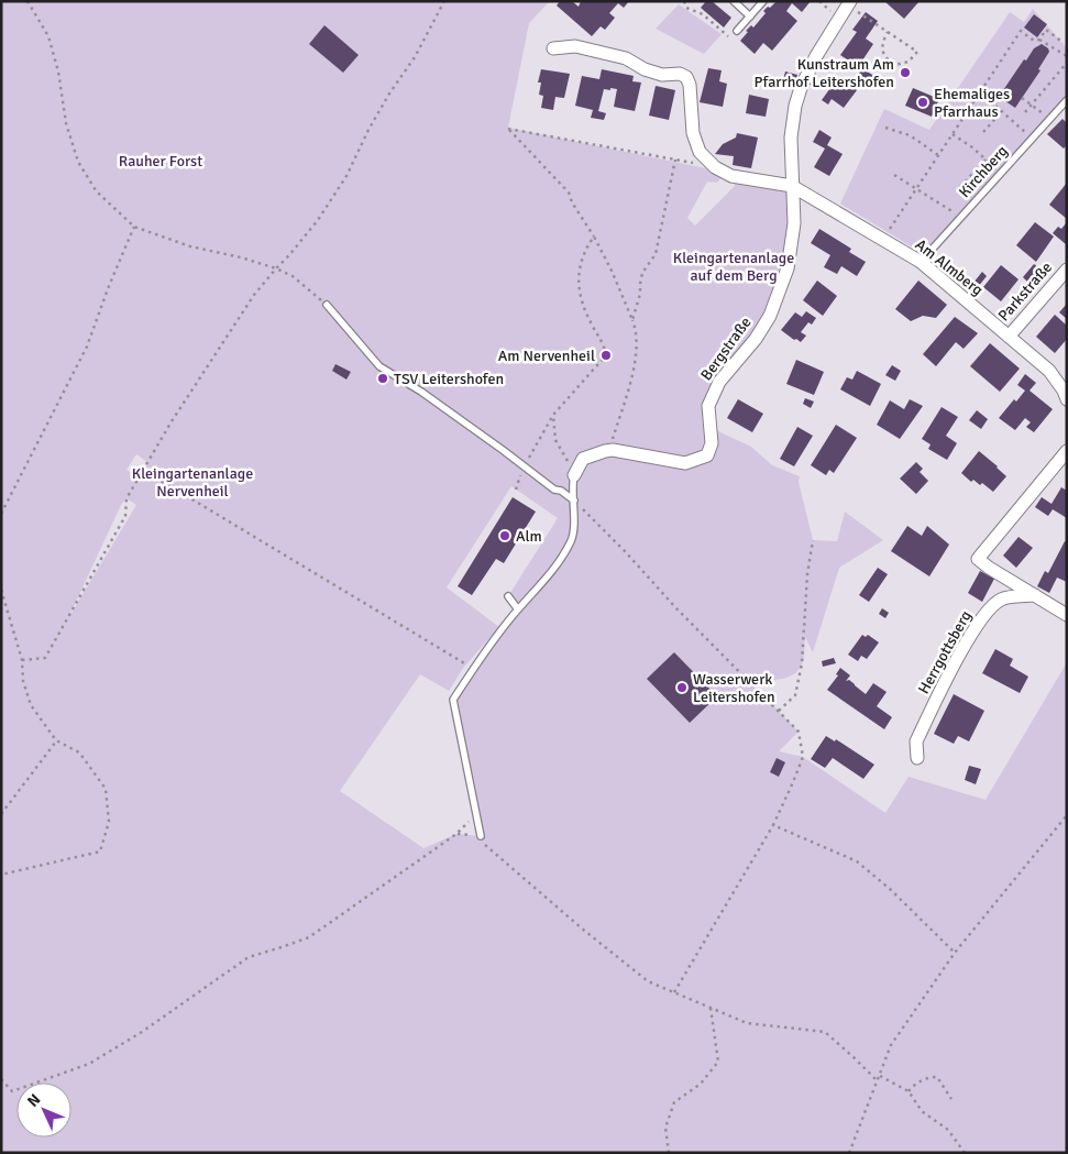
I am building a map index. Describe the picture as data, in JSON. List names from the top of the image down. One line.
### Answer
{"streets":{"street":["Am Almberg","Parkstraße","Bergstraße","Herrgottsberg"],"lane":["Kirchberg"]},"crossings":[["Kirchberg","Am Almberg"],["Am Almberg","Parkstraße"],["Am Almberg","Bergstraße"]],"parks":["Rauher Forst","Kleingartenanlage auf dem Berg","Kleingartenanlage Nervenheil"],"places":["Kunstraum Am Pfarrhof Leitershofen","Ehemaliges Pfarrhaus","Am Nervenheil","TSV Leitershofen","Alm","Wasserwerk Leitershofen"],"north":"top left"}
